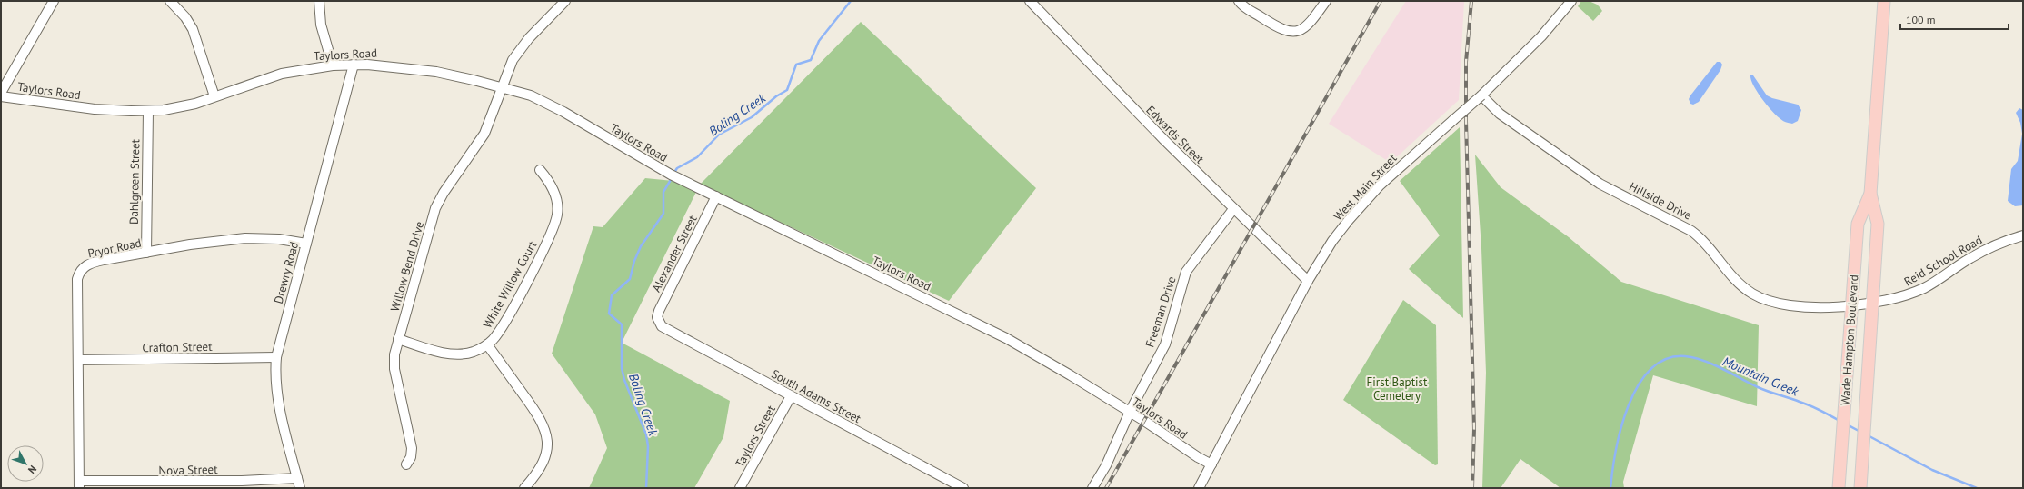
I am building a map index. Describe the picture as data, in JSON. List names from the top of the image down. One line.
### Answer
{"streets":{"main road":["Wade Hampton Boulevard"],"street":["Taylors Road","Edwards Street","Dahlgreen Street","West Main Street","Hillside Drive","Pryor Road","Alexander Street","Reid School Road","Willow Bend Drive","Drewry Road","White Willow Court","Freeman Drive","Crafton Street","South Adams Street","Taylors Street","Nova Street"]},"crossings":[["Taylors Road","Dahlgreen Street"],["Taylors Road","West Main Street"],["Taylors Road","Alexander Street"],["Taylors Road","Willow Bend Drive"],["Taylors Road","Drewry Road"],["Taylors Road","Freeman Drive"],["Edwards Street","West Main Street"],["Edwards Street","Freeman Drive"],["Dahlgreen Street","Pryor Road"],["West Main Street","Hillside Drive"],["Hillside Drive","Reid School Road"],["Hillside Drive","Wade Hampton Boulevard"],["Pryor Road","Drewry Road"],["Pryor Road","Crafton Street"],["Pryor Road","Nova Street"],["Alexander Street","South Adams Street"],["Reid School Road","Wade Hampton Boulevard"],["Willow Bend Drive","White Willow Court"],["Drewry Road","Crafton Street"],["Drewry Road","Nova Street"],["South Adams Street","Taylors Street"]],"water":["Boling Creek","Mountain Creek"],"parks":["First Baptist Cemetery"],"scale_bar":"100 m","north":"bottom right"}
